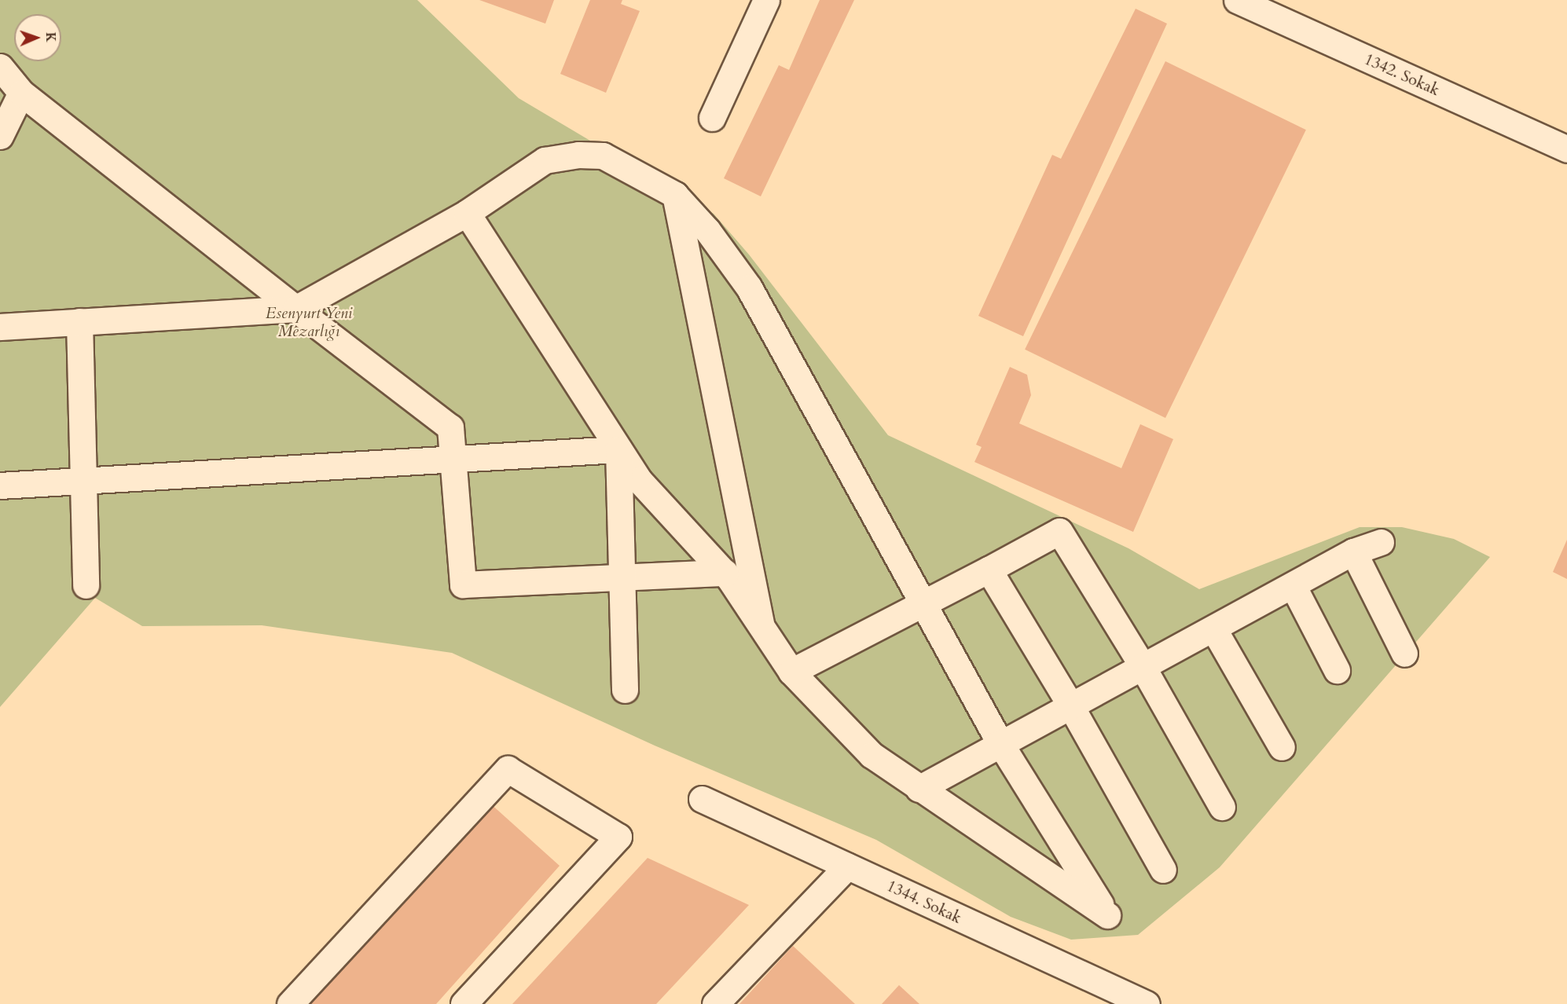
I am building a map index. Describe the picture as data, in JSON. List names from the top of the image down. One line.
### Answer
{"streets":{"street":["1342. Sokak","1344. Sokak"]},"parks":["Esenyurt Yeni Mezarlığı"],"north":"right"}
